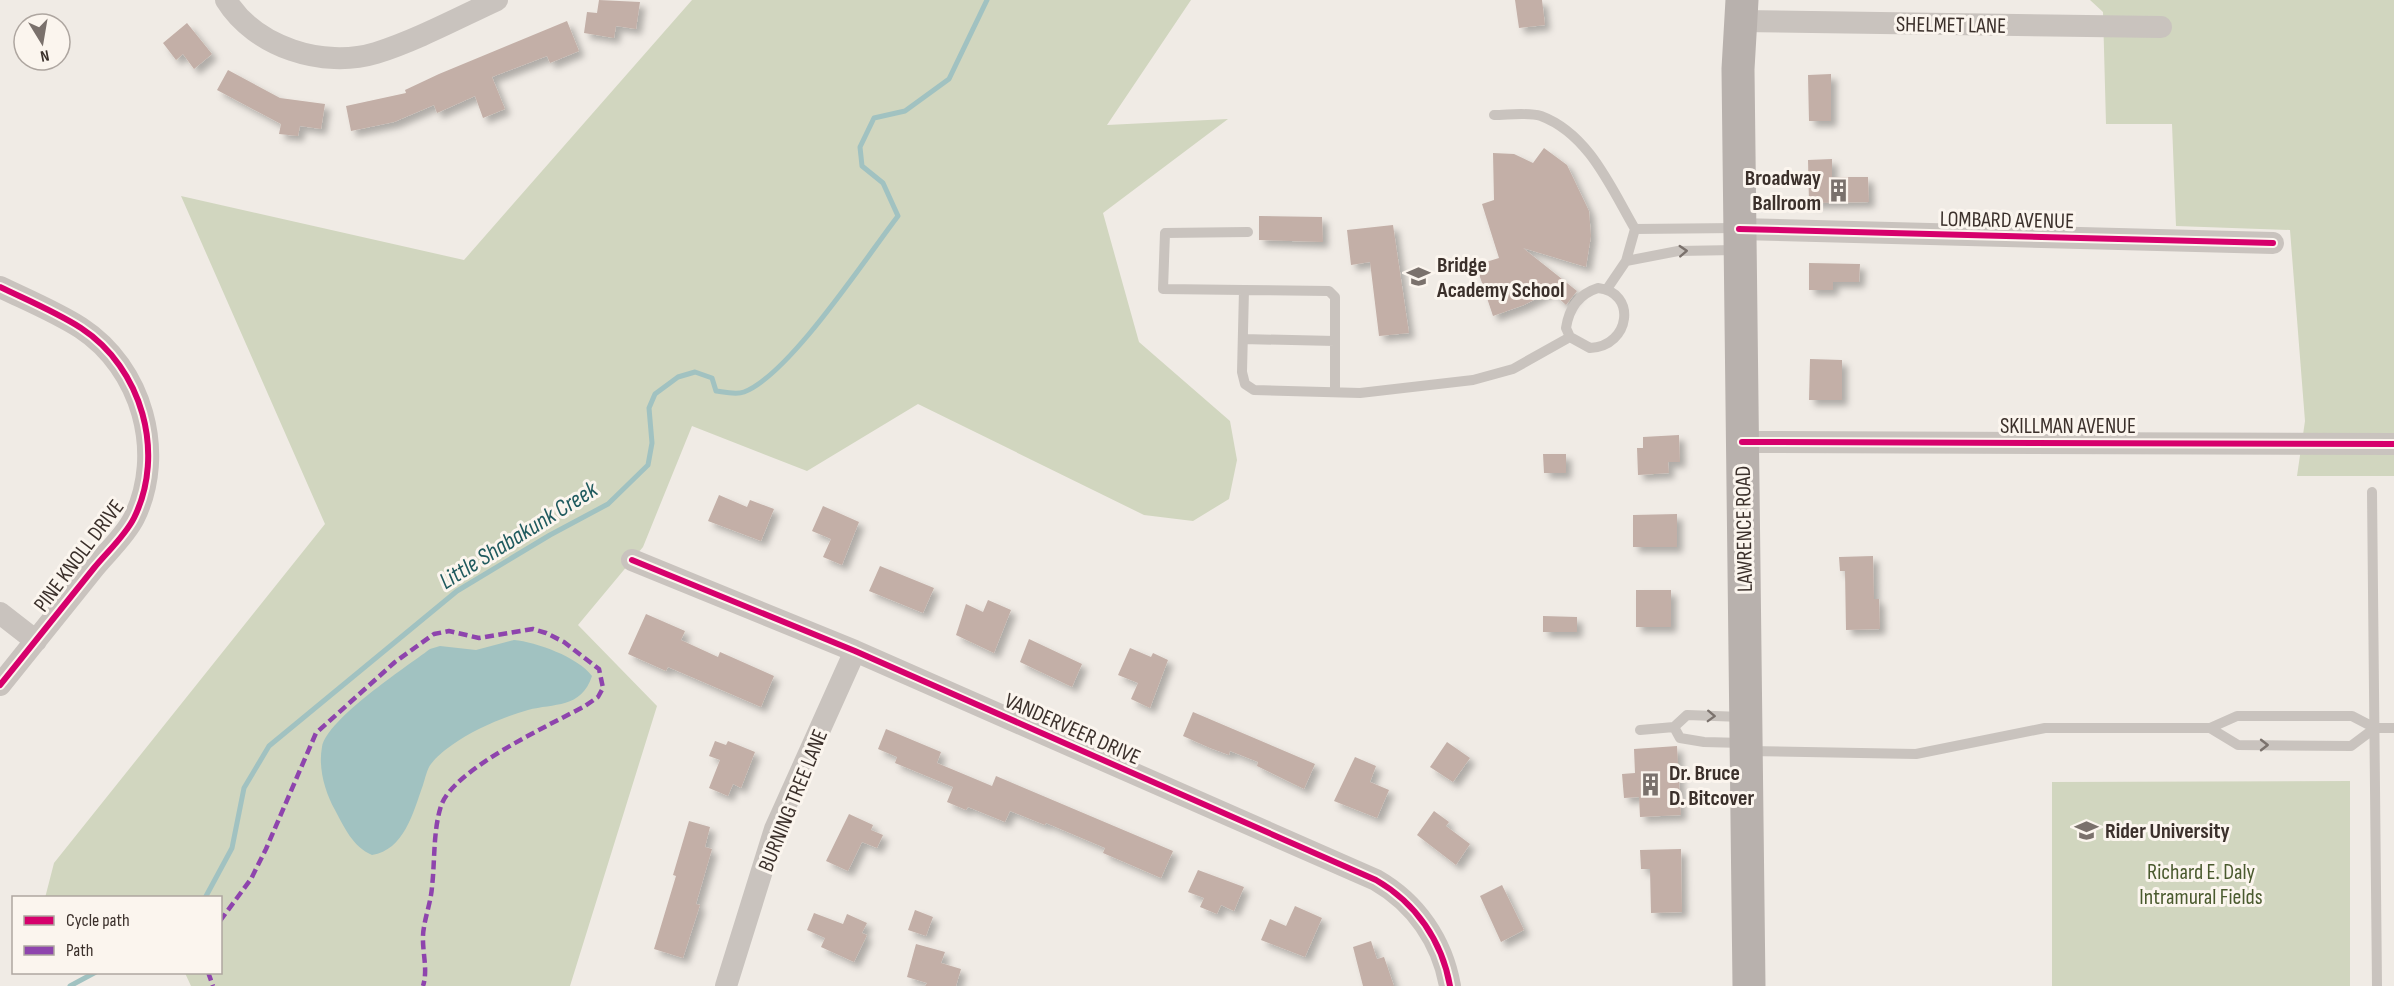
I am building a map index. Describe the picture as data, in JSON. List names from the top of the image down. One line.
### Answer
{"streets":{"main road":["LAWRENCE ROAD"],"street":["SHELMET LANE","LOMBARD AVENUE","SKILLMAN AVENUE","PINE KNOLL DRIVE","VANDERVEER DRIVE","BURNING TREE LANE"]},"crossings":[["SHELMET LANE","LAWRENCE ROAD"],["LOMBARD AVENUE","LAWRENCE ROAD"],["SKILLMAN AVENUE","LAWRENCE ROAD"],["VANDERVEER DRIVE","BURNING TREE LANE"]],"water":["Little Shabakunk Creek"],"parks":["Richard E. Daly Intramural Fields"],"places":{"building":["Broadway Ballroom","Dr. Bruce D. Bitcover"],"school or university":["Bridge Academy School","Rider University"]},"legend":["Cycle path","Path"],"north":"bottom"}
